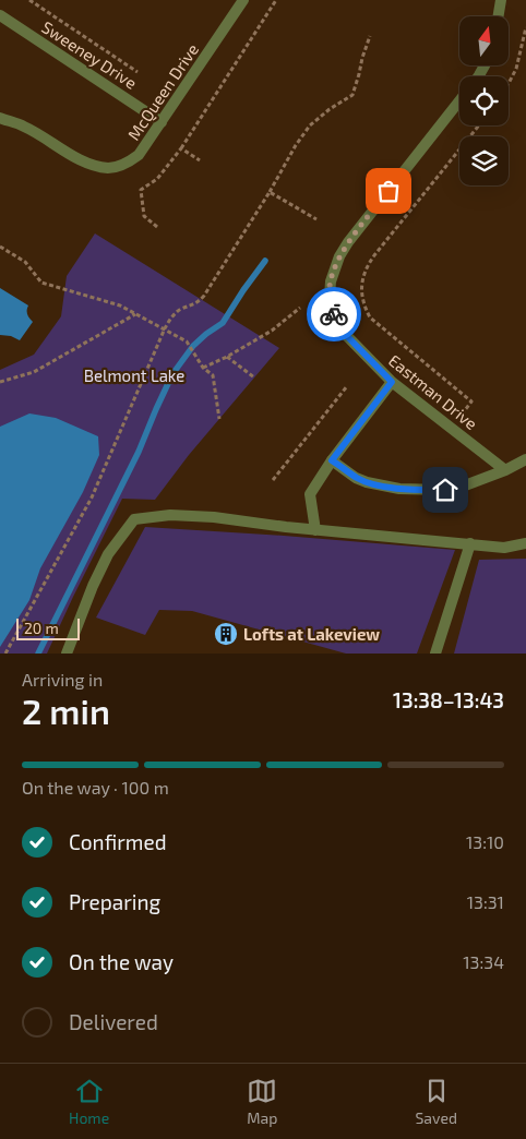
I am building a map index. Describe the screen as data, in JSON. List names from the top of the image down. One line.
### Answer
{"streets":{"street":["Sweeney Drive","McQueen Drive","Eastman Drive"]},"crossings":[["Sweeney Drive","McQueen Drive"]],"parks":["Belmont Lake"],"places":{"building":["Lofts at Lakeview"]},"scale_bar":"20 m","north":"top","page":{"scale":"20 m","heading":["2 min","Arriving in","13:38–13:43"],"bar":"On the way · 100 m","list":[["Confirmed","13:10"],["Preparing","13:31"],["On the way","13:34"],"Delivered"],"tabs":["Home","Map","Saved"]}}
